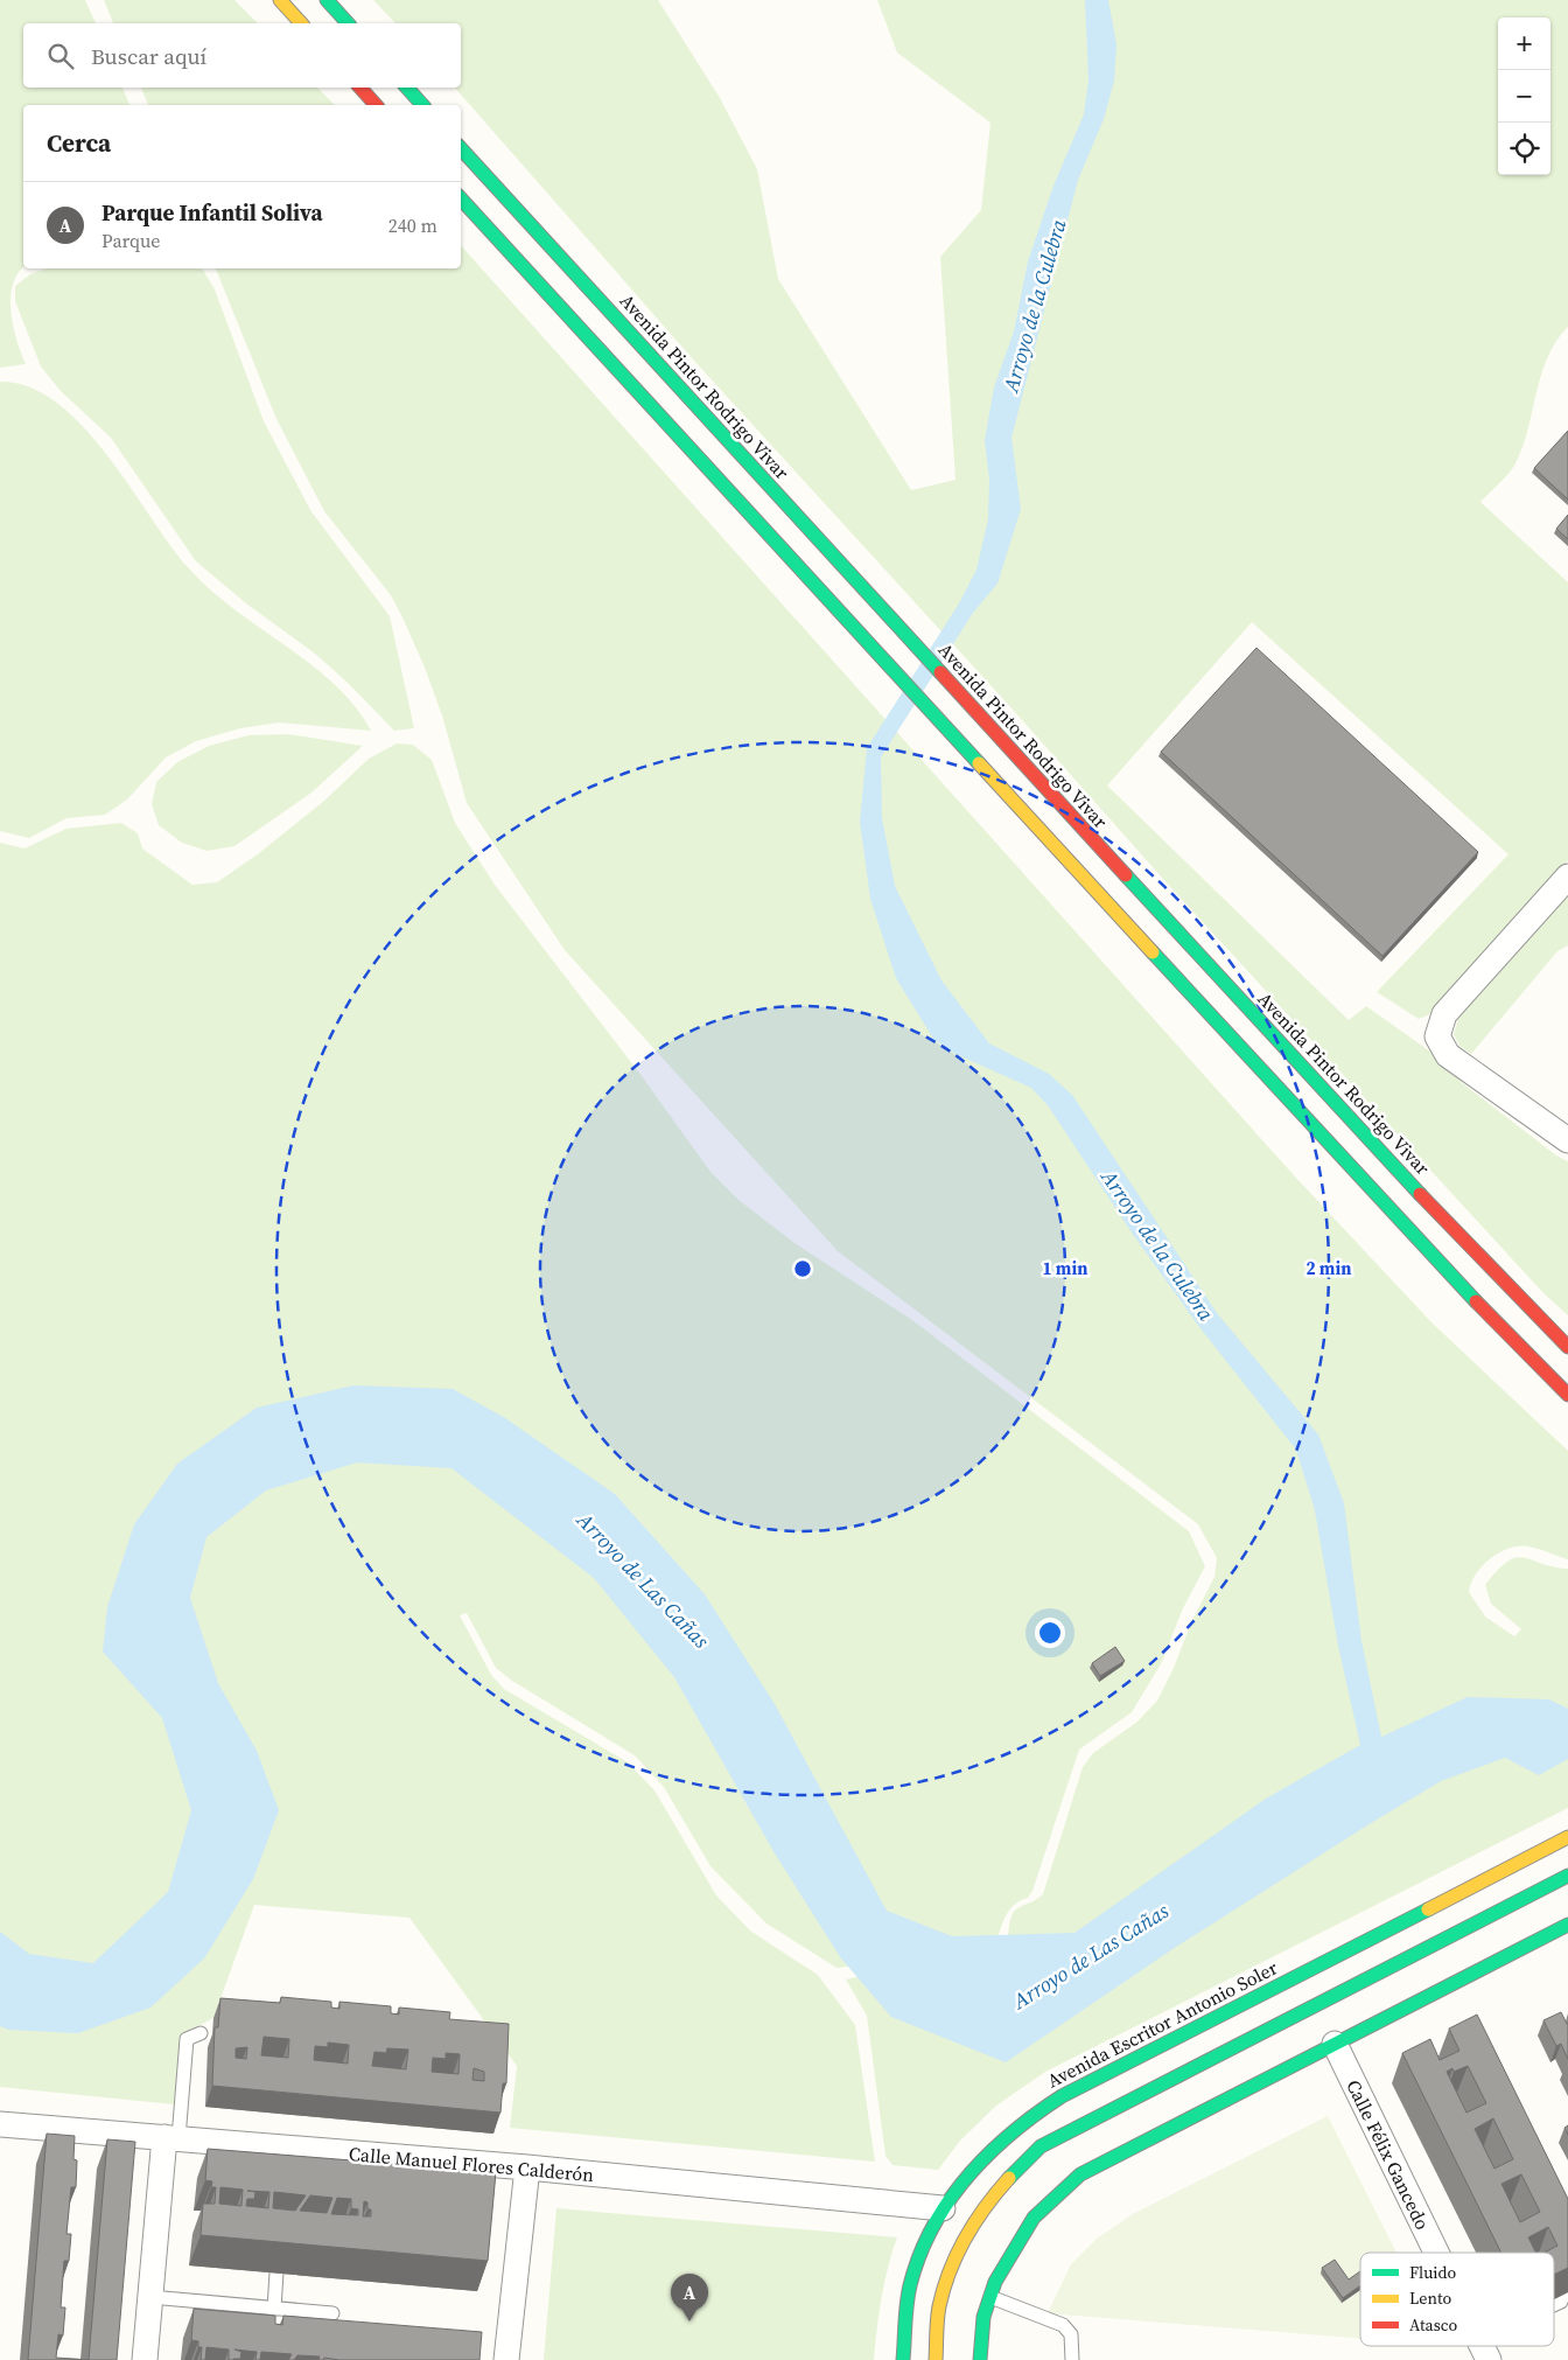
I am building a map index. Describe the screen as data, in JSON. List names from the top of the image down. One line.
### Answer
{"streets":{"main road":["Avenida Pintor Rodrigo Vivar","Avenida Escritor Antonio Soler"],"street":["Calle Félix Gancedo","Calle Manuel Flores Calderón"]},"crossings":[["Avenida Escritor Antonio Soler","Calle Manuel Flores Calderón"]],"water":["Arroyo de la Culebra","Arroyo de Las Cañas"],"legend":["Fluido","Lento","Atasco"],"page":{"map_buttons":["+","−"],"search":"Buscar aquí","heading":"Cerca","list":[{"mark":"A","name":"Parque Infantil Soliva","note":"Parque","value":"240 m"}],"pins":"A"},"rings":["1 min","2 min"]}
